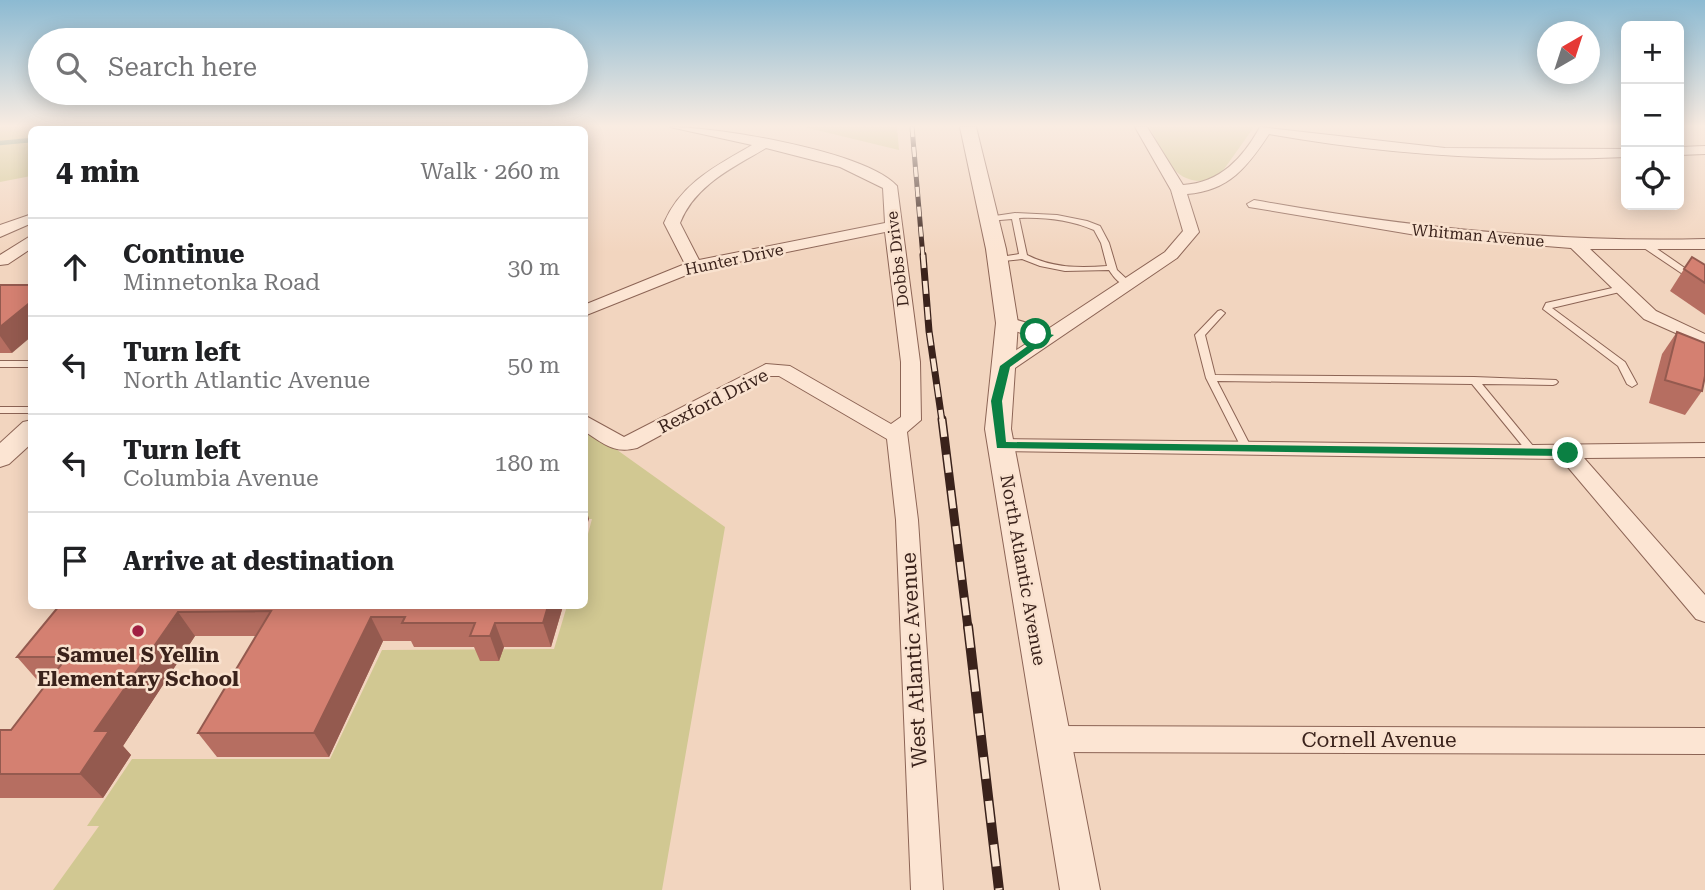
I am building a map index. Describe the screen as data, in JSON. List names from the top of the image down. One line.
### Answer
{"streets":{"street":["Whitman Avenue","Hunter Drive","Dobbs Drive","Rexford Drive","North Atlantic Avenue","West Atlantic Avenue","Cornell Avenue"]},"crossings":[["Hunter Drive","Dobbs Drive"],["Dobbs Drive","Rexford Drive"],["Dobbs Drive","West Atlantic Avenue"],["Rexford Drive","West Atlantic Avenue"],["North Atlantic Avenue","Cornell Avenue"]],"places":["Samuel S Yellin Elementary School"],"north":"top right","page":{"map_buttons":["+","−"],"search":"Search here","heading":["4 min","Walk · 260 m"],"list":[["Continue","Minnetonka Road","30 m"],["Turn left","North Atlantic Avenue","50 m"],["Turn left","Columbia Avenue","180 m"],"Arrive at destination"]}}
